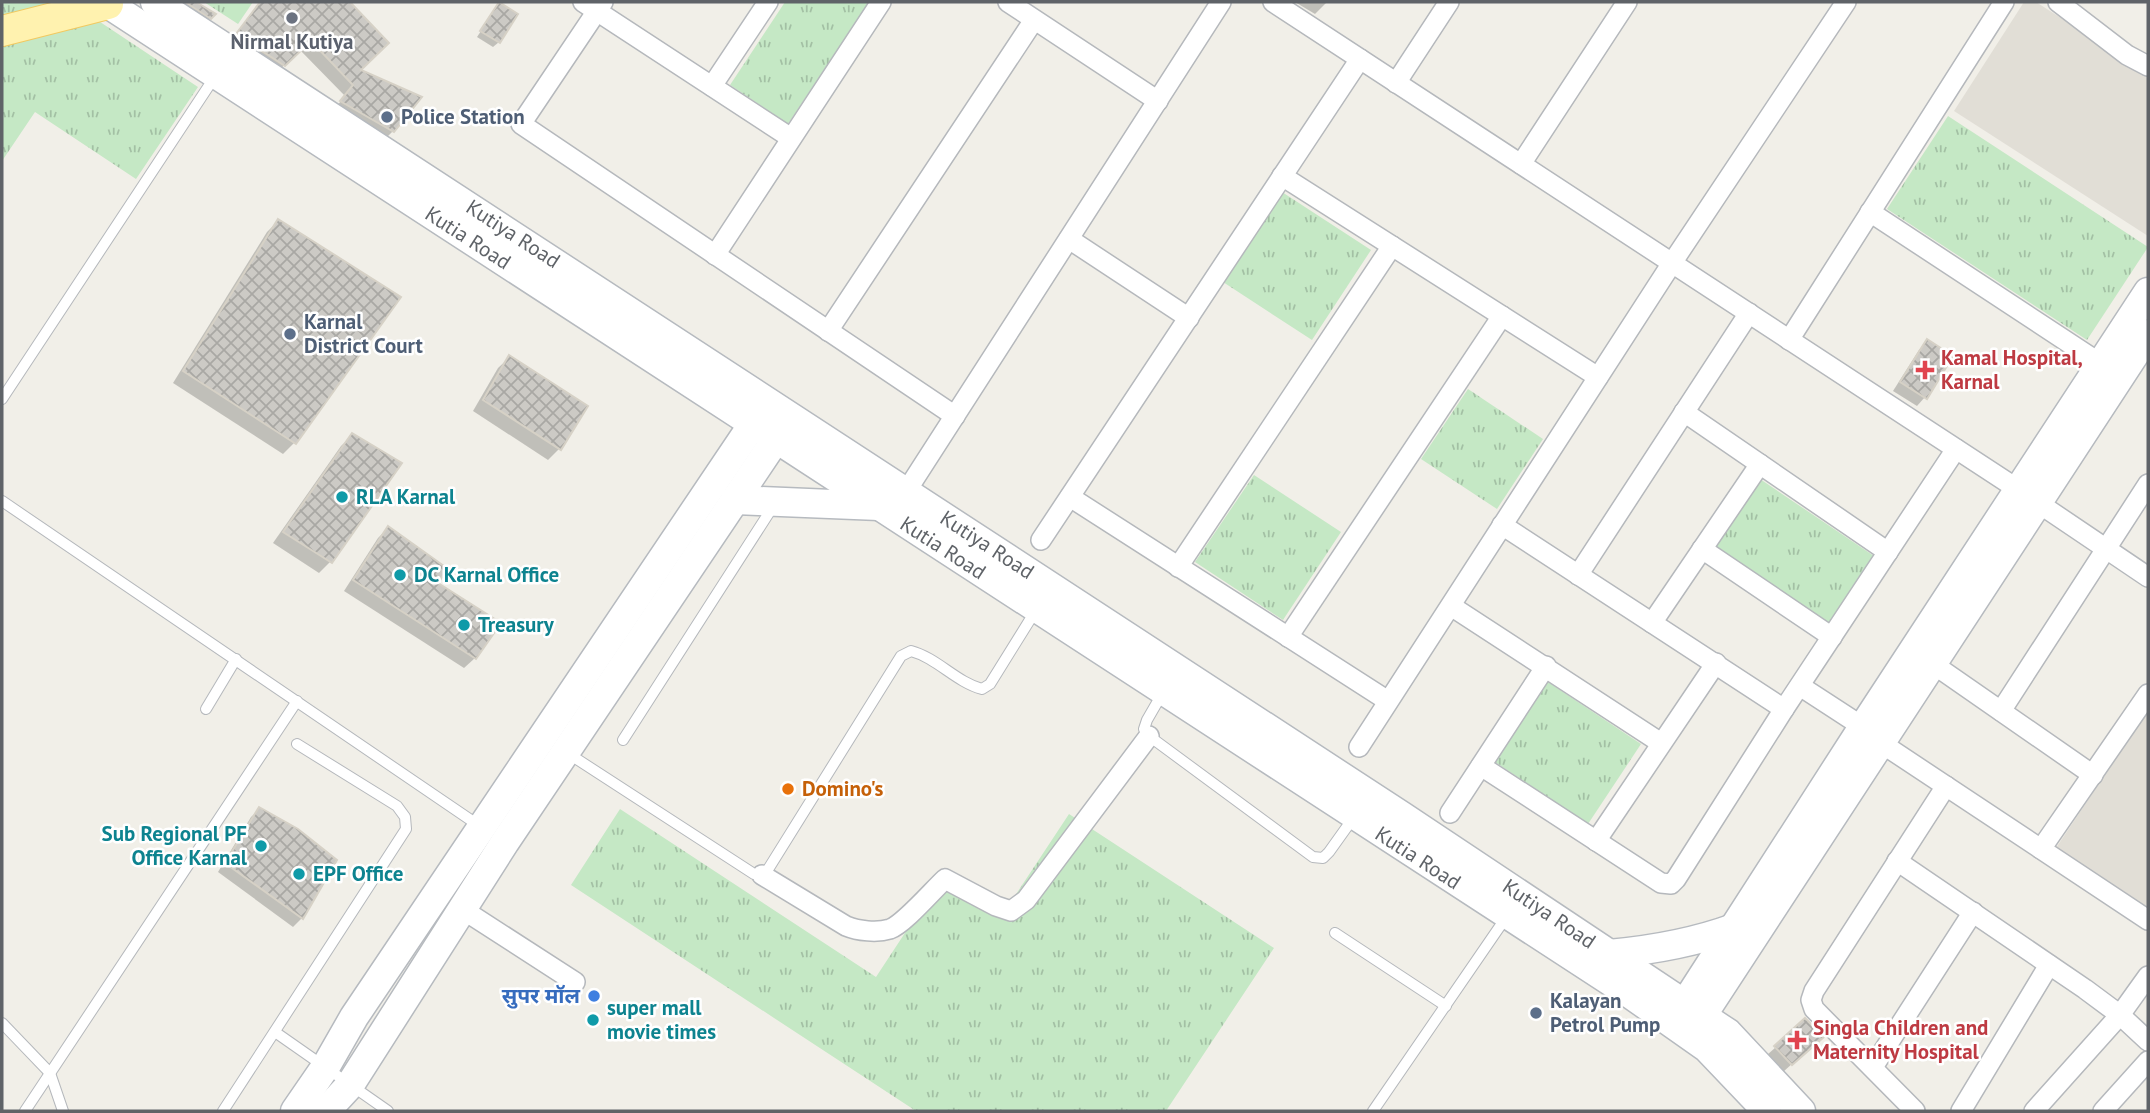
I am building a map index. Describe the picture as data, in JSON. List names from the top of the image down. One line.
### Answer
{"streets":{"street":["Kutiya Road","Kutia Road"]},"crossings":[["Kutiya Road","Kutia Road"]],"places":{"other":["Nirmal Kutiya","Police Station","Karnal District Court","RLA Karnal","DC Karnal Office","Treasury","Domino's","Sub Regional PF Office Karnal","EPF Office","सुपर मॉल","Kalayan Petrol Pump","super mall movie times"],"health":["Kamal Hospital, Karnal","Singla Children and Maternity Hospital"]}}
